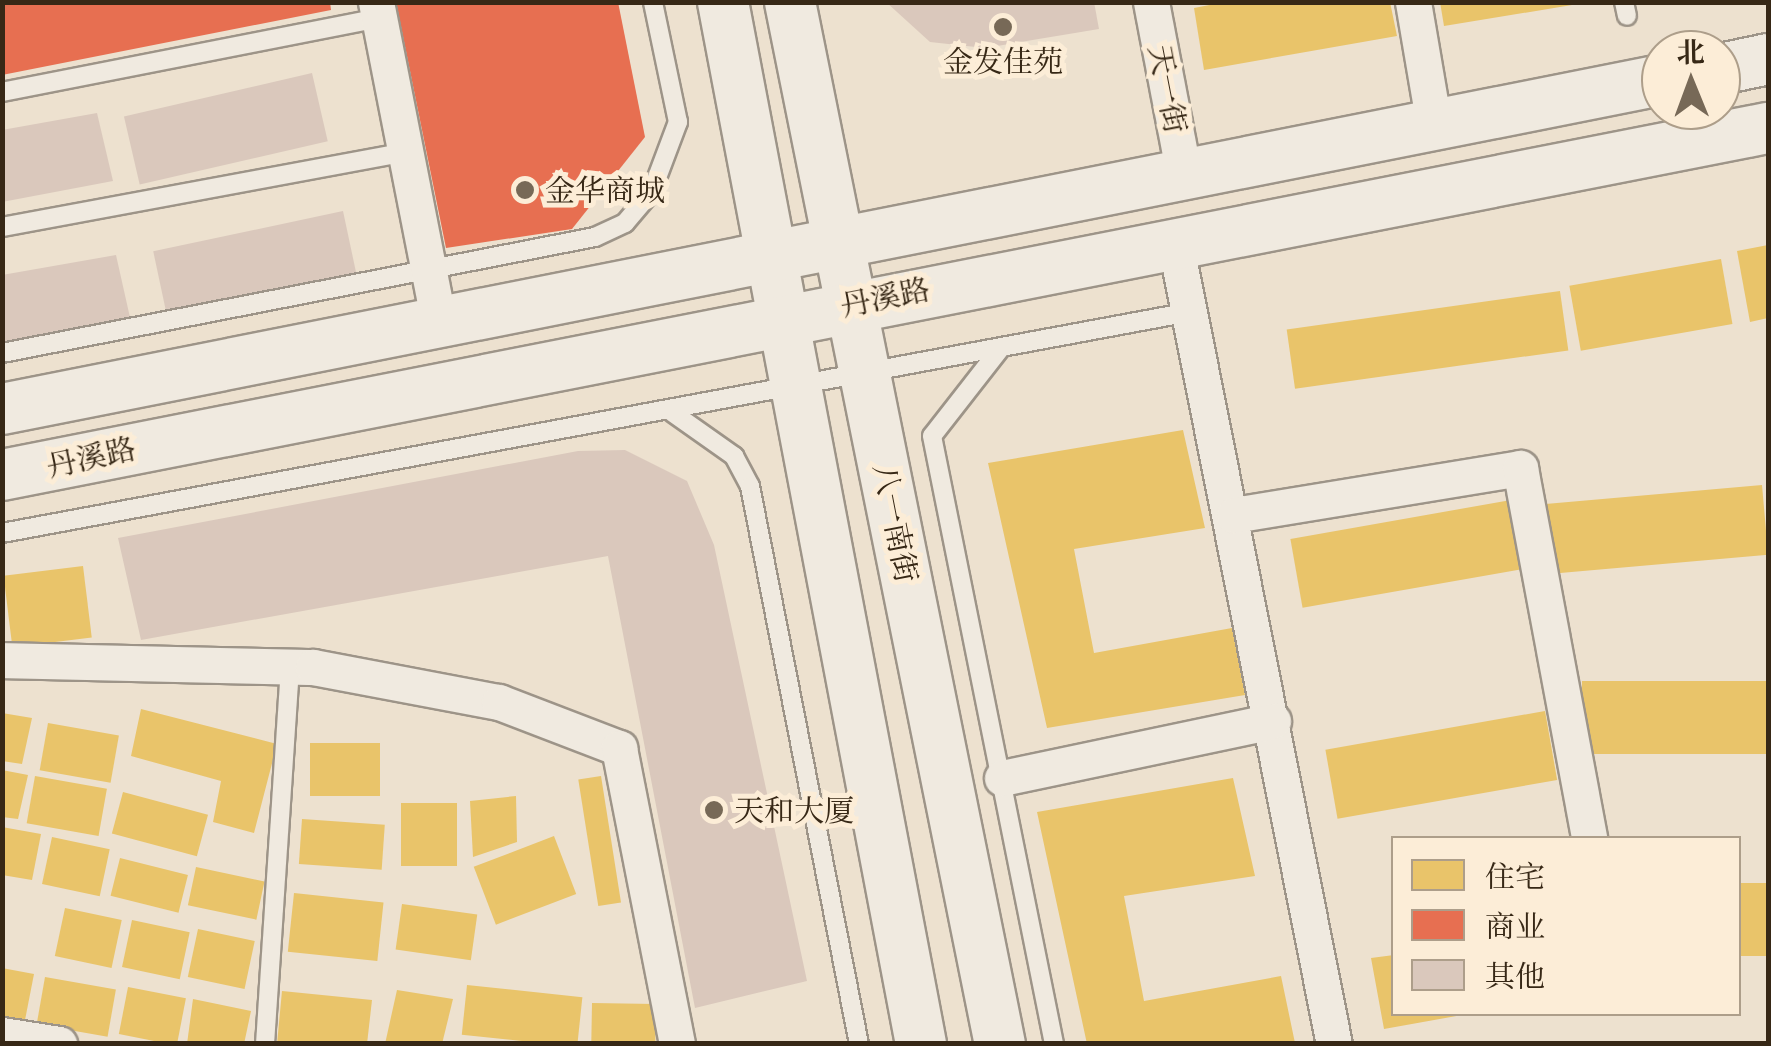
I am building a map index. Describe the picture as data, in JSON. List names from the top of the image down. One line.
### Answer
{"streets":{"main road":["丹溪路","八一南街"],"street":["天一街"]},"crossings":[["天一街","丹溪路"],["丹溪路","八一南街"]],"places":["金发佳苑","金华商城","天和大厦"],"legend":["住宅","商业","其他"],"north":"top"}
